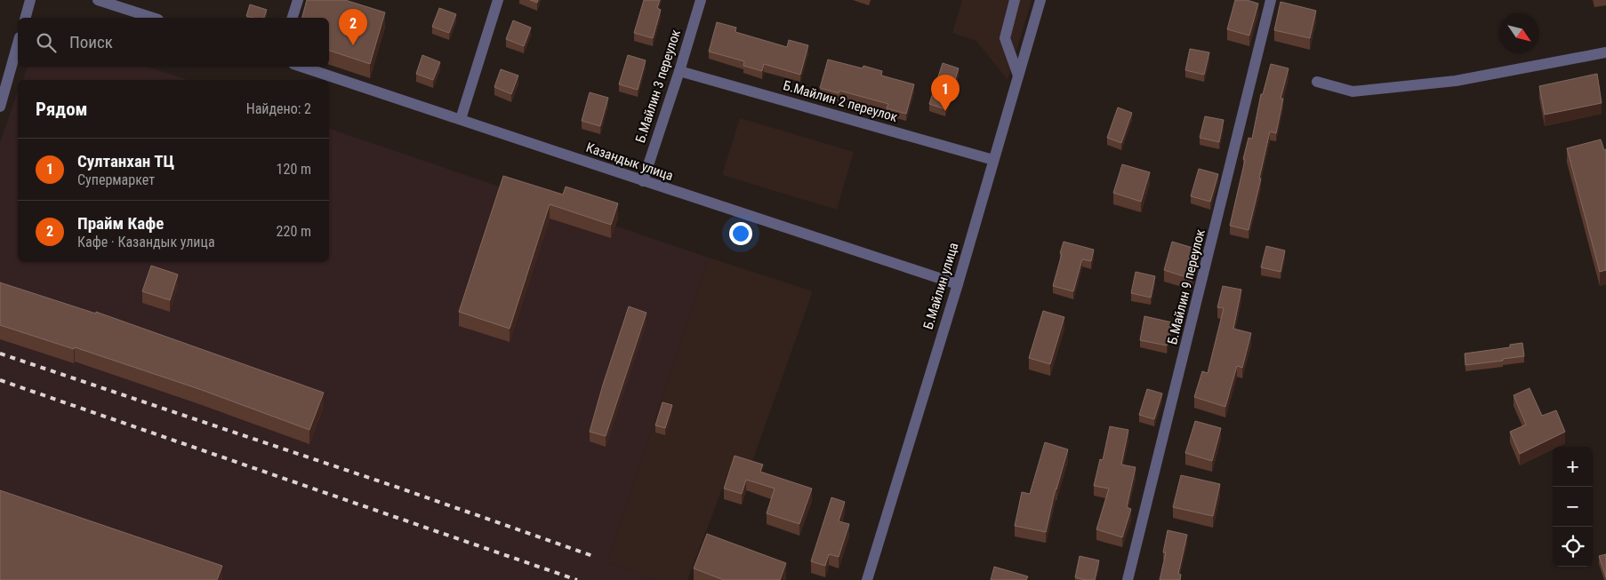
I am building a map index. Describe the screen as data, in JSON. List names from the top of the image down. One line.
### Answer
{"streets":{"street":["Б.Майлин 3 переулок","Б.Майлин 2 переулок","Казандык улица","Б.Майлин улица","Б.Майлин 9 переулок"]},"crossings":[["Б.Майлин 3 переулок","Б.Майлин 2 переулок"],["Б.Майлин 3 переулок","Казандык улица"],["Б.Майлин 2 переулок","Б.Майлин улица"],["Казандык улица","Б.Майлин улица"]],"north":"bottom right","page":{"pins":["2","1"],"search":"Поиск","heading":["Рядом","Найдено: 2"],"list":[{"mark":"1","name":"Султанхан ТЦ","note":"Супермаркет","value":"120 m"},{"mark":"2","name":"Прайм Кафе","note":"Кафе · Казандык улица","value":"220 m"}],"map_buttons":["+","−"]}}
